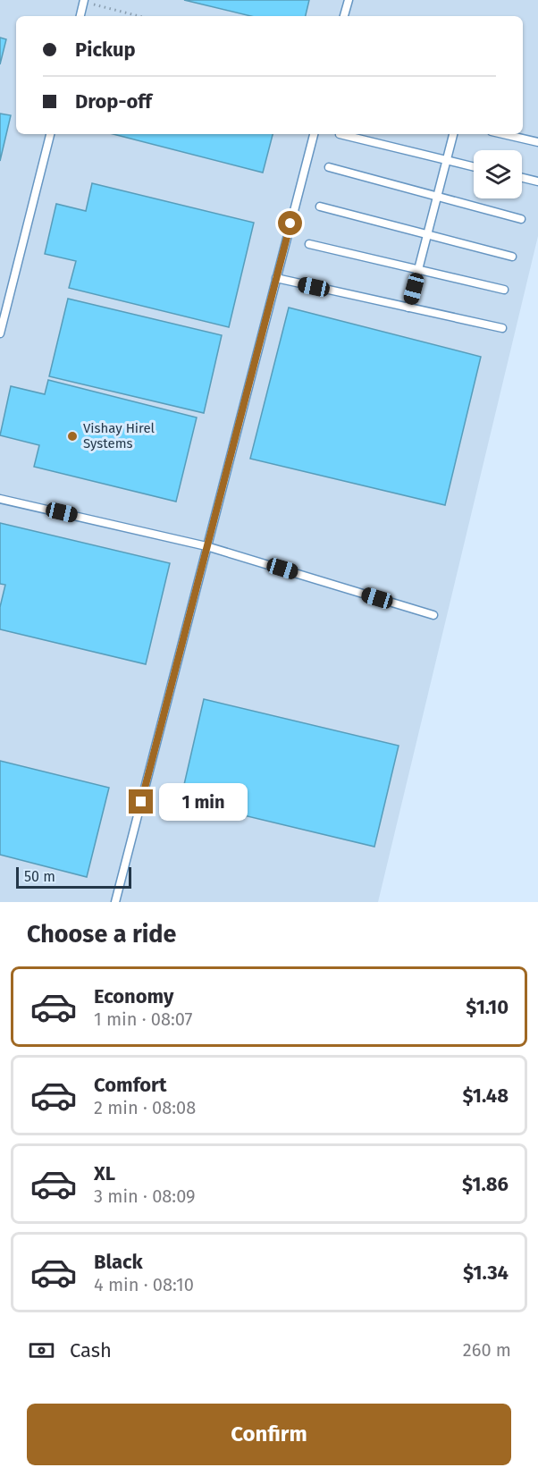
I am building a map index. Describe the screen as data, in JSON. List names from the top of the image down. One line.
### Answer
{"places":["Vishay Hirel Systems"],"scale_bar":"50 m","page":{"banner":["Pickup","Drop-off"],"bubble":"1 min","scale":"50 m","heading":"Choose a ride","list":[{"name":"Economy","note":"1 min · 08:07","value":"$1.10"},{"name":"Comfort","note":"2 min · 08:08","value":"$1.48"},{"name":"XL","note":"3 min · 08:09","value":"$1.86"},{"name":"Black","note":"4 min · 08:10","value":"$1.34"}],"pay":["Cash","260 m"],"buttons":"Confirm"}}
